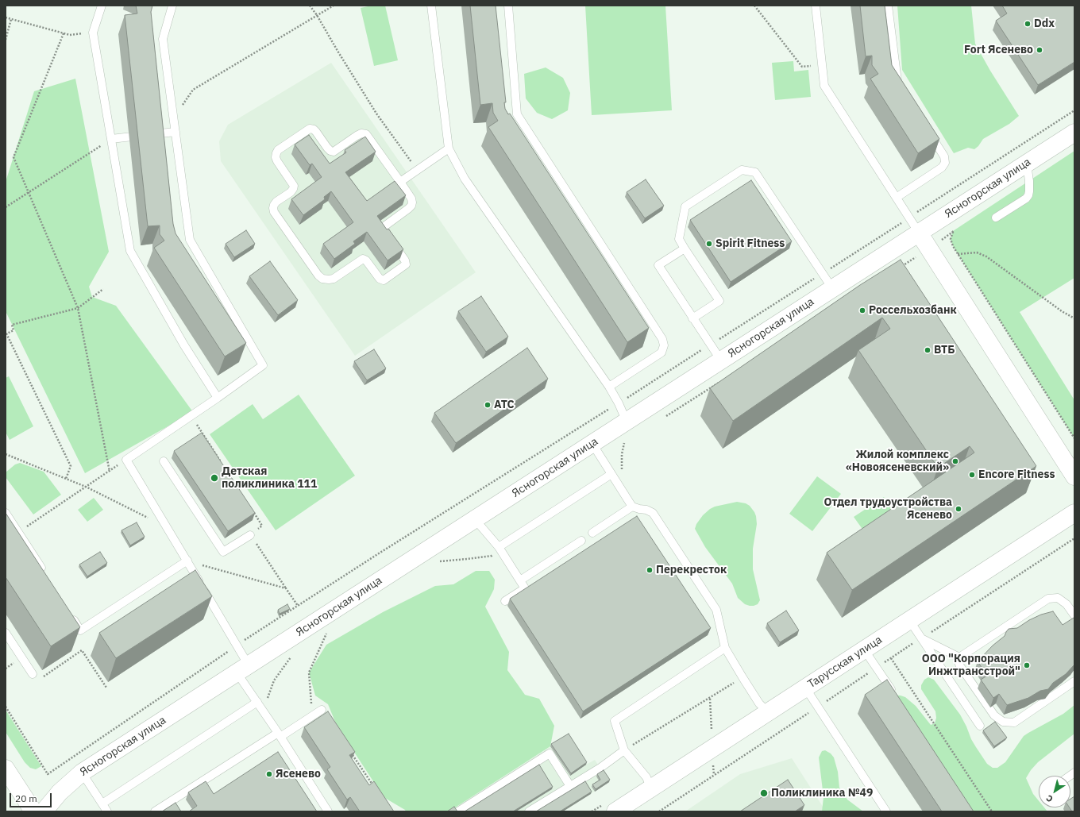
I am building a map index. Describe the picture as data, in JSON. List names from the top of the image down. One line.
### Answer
{"streets":{"main road":["Ясногорская улица","Тарусская улица"]},"places":["Ddx","Fort Ясенево","Spirit Fitness","Россельхозбанк","ВТБ","АТС","Жилой комплекс «Новоясеневский»","Encore Fitness","Детская поликлиника 111","Отдел трудоустройства Ясенево","Перекресток","ООО \"Корпорация Инжтрансстрой\"","Ясенево","Поликлиника №49"],"scale_bar":"20 m","north":"bottom left"}
